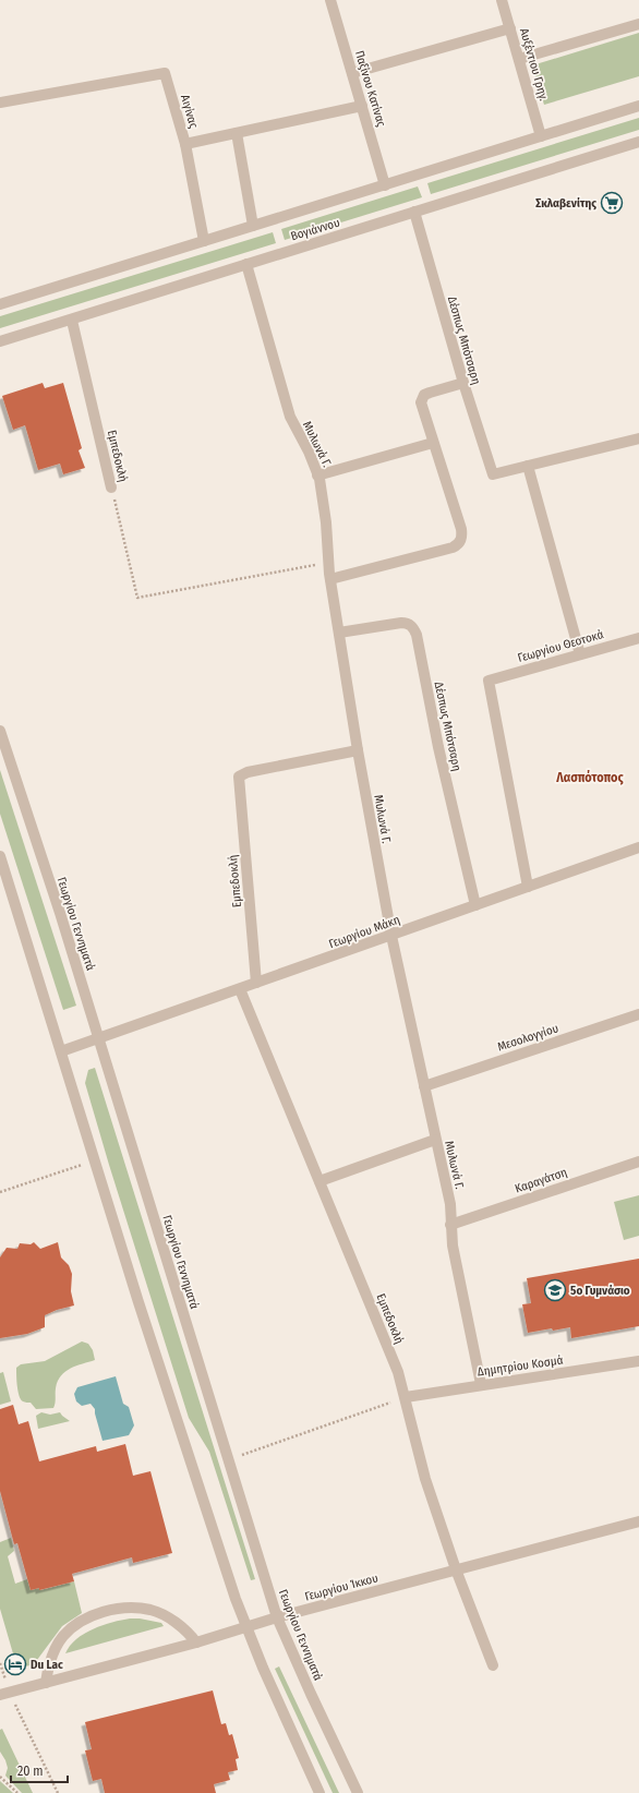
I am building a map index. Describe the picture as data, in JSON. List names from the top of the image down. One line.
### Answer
{"streets":{"street":["Αυξέντιου Γρηγ.","Παξίνου Κατίνας","Αιγίνας","Βογιάννου","Δέσπως Μπότσαρη","Μυλωνά Γ.","Εμπεδοκλή","Γεωργίου Θεοτοκά","Γεωργίου Γεννηματά","Γεωργίου Μάκη","Μεσολογγίου","Καραγάτση","Δημητρίου Κοσμά","Γεωργίου Ίκκου"]},"crossings":[["Αυξέντιου Γρηγ.","Βογιάννου"],["Παξίνου Κατίνας","Αιγίνας"],["Παξίνου Κατίνας","Βογιάννου"],["Βογιάννου","Δέσπως Μπότσαρη"],["Βογιάννου","Μυλωνά Γ."],["Βογιάννου","Εμπεδοκλή"],["Δέσπως Μπότσαρη","Μυλωνά Γ."],["Δέσπως Μπότσαρη","Γεωργίου Μάκη"],["Μυλωνά Γ.","Εμπεδοκλή"],["Μυλωνά Γ.","Γεωργίου Μάκη"],["Μυλωνά Γ.","Μεσολογγίου"],["Μυλωνά Γ.","Καραγάτση"],["Μυλωνά Γ.","Δημητρίου Κοσμά"],["Εμπεδοκλή","Γεωργίου Μάκη"],["Εμπεδοκλή","Δημητρίου Κοσμά"],["Εμπεδοκλή","Γεωργίου Ίκκου"],["Γεωργίου Θεοτοκά","Γεωργίου Μάκη"],["Γεωργίου Γεννηματά","Γεωργίου Μάκη"],["Γεωργίου Γεννηματά","Γεωργίου Ίκκου"]],"districts":["Λασπότοπος"],"places":{"supermarket":["Σκλαβενίτης"],"school or university":["5ο Γυμνάσιο"],"hotel":["Du Lac"]},"scale_bar":"20 m"}
